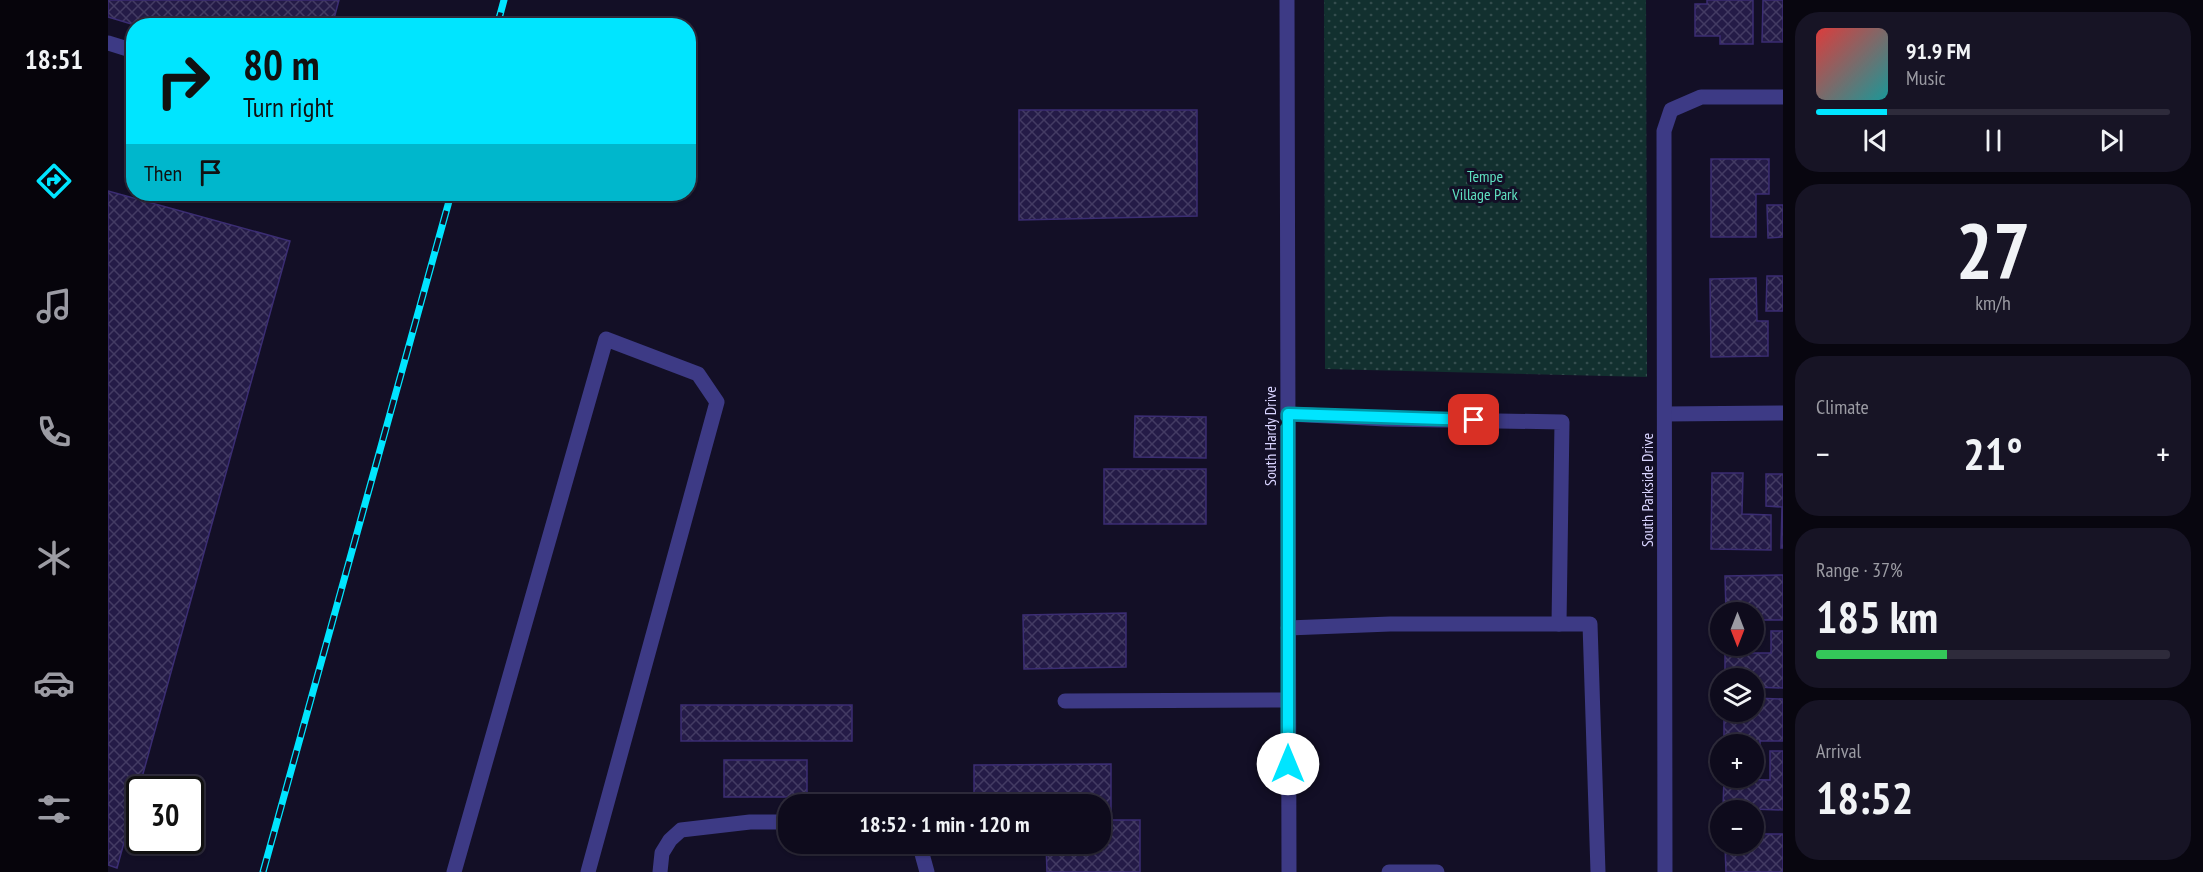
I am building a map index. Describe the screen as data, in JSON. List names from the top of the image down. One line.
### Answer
{"streets":{"street":["South Hardy Drive","South Parkside Drive"]},"parks":["Tempe Village Park"],"north":"bottom","page":{"tabs":"18:51","turn":["80 m","Turn right"],"song":["91.9 FM","Music"],"then":"Then","tile":[["27","km/h"],"Climate",["Range · 37%","185 km"],["Arrival","18:52"]],"heat":["−","21°","+"],"map_buttons":["+","−"],"limit":"30","trip":"18:52 · 1 min · 120 m"}}
